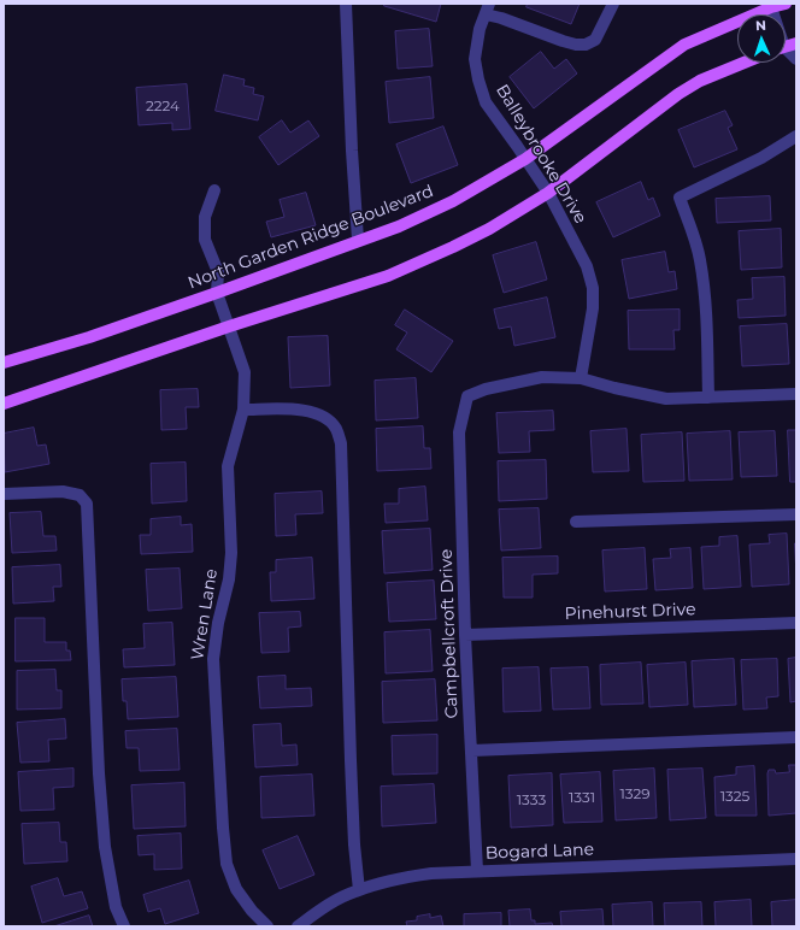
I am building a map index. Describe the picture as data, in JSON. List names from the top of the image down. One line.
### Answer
{"streets":{"main road":["North Garden Ridge Boulevard"],"street":["Balleybrooke Drive","Pinehurst Drive","Wren Lane","Campbellcroft Drive","Bogard Lane"]},"crossings":[["Balleybrooke Drive","North Garden Ridge Boulevard"],["Balleybrooke Drive","Campbellcroft Drive"],["North Garden Ridge Boulevard","Wren Lane"],["Pinehurst Drive","Campbellcroft Drive"],["Campbellcroft Drive","Bogard Lane"]],"house_numbers":["2224","1329","1325","1331","1333"],"north":"top"}
